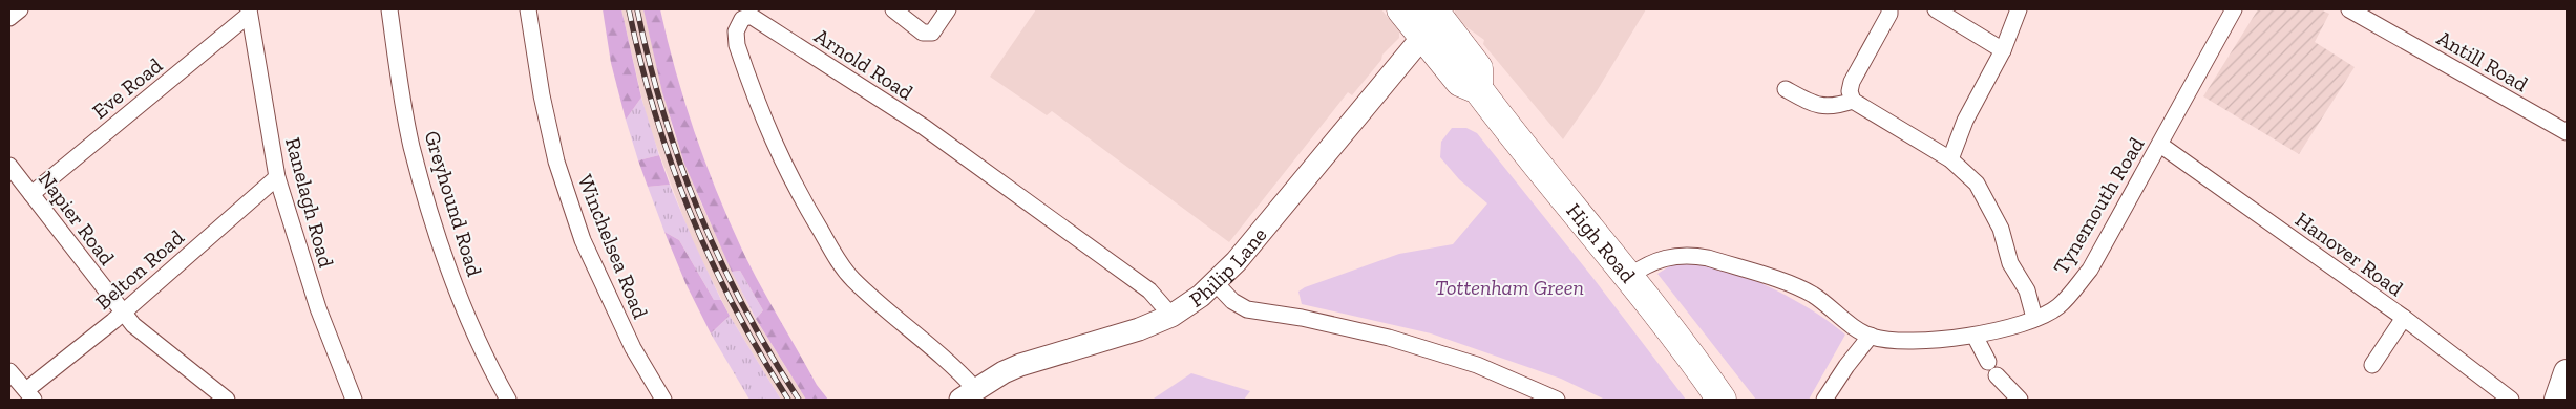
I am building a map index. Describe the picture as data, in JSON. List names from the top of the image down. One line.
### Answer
{"streets":{"highway":["High Road"],"main road":["Philip Lane"],"street":["Antill Road","Arnold Road","Eve Road","Ranelagh Road","Greyhound Road","Tynemouth Road","Napier Road","Winchelsea Road","Hanover Road","Belton Road"]},"crossings":[["Arnold Road","Philip Lane"],["Eve Road","Ranelagh Road"],["Eve Road","Napier Road"],["Ranelagh Road","Belton Road"],["Tynemouth Road","Hanover Road"],["Napier Road","Belton Road"],["High Road","Philip Lane"]],"parks":["Tottenham Green"]}
